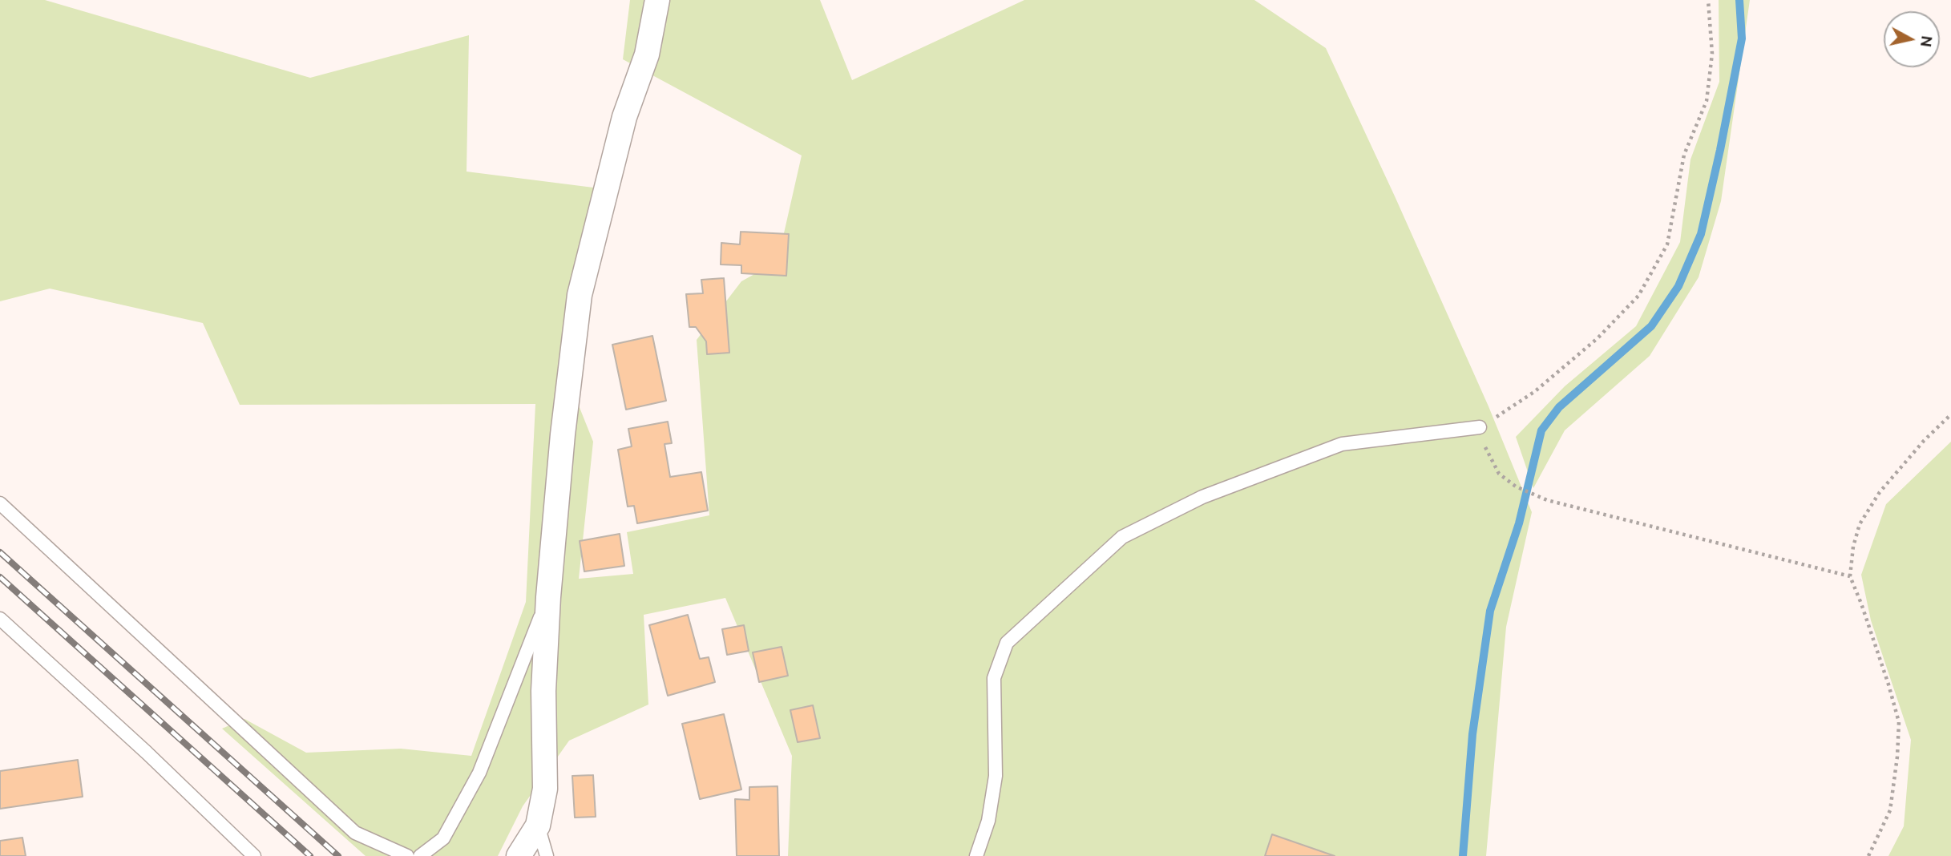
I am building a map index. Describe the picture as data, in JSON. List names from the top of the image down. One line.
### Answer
{"north":"right"}
